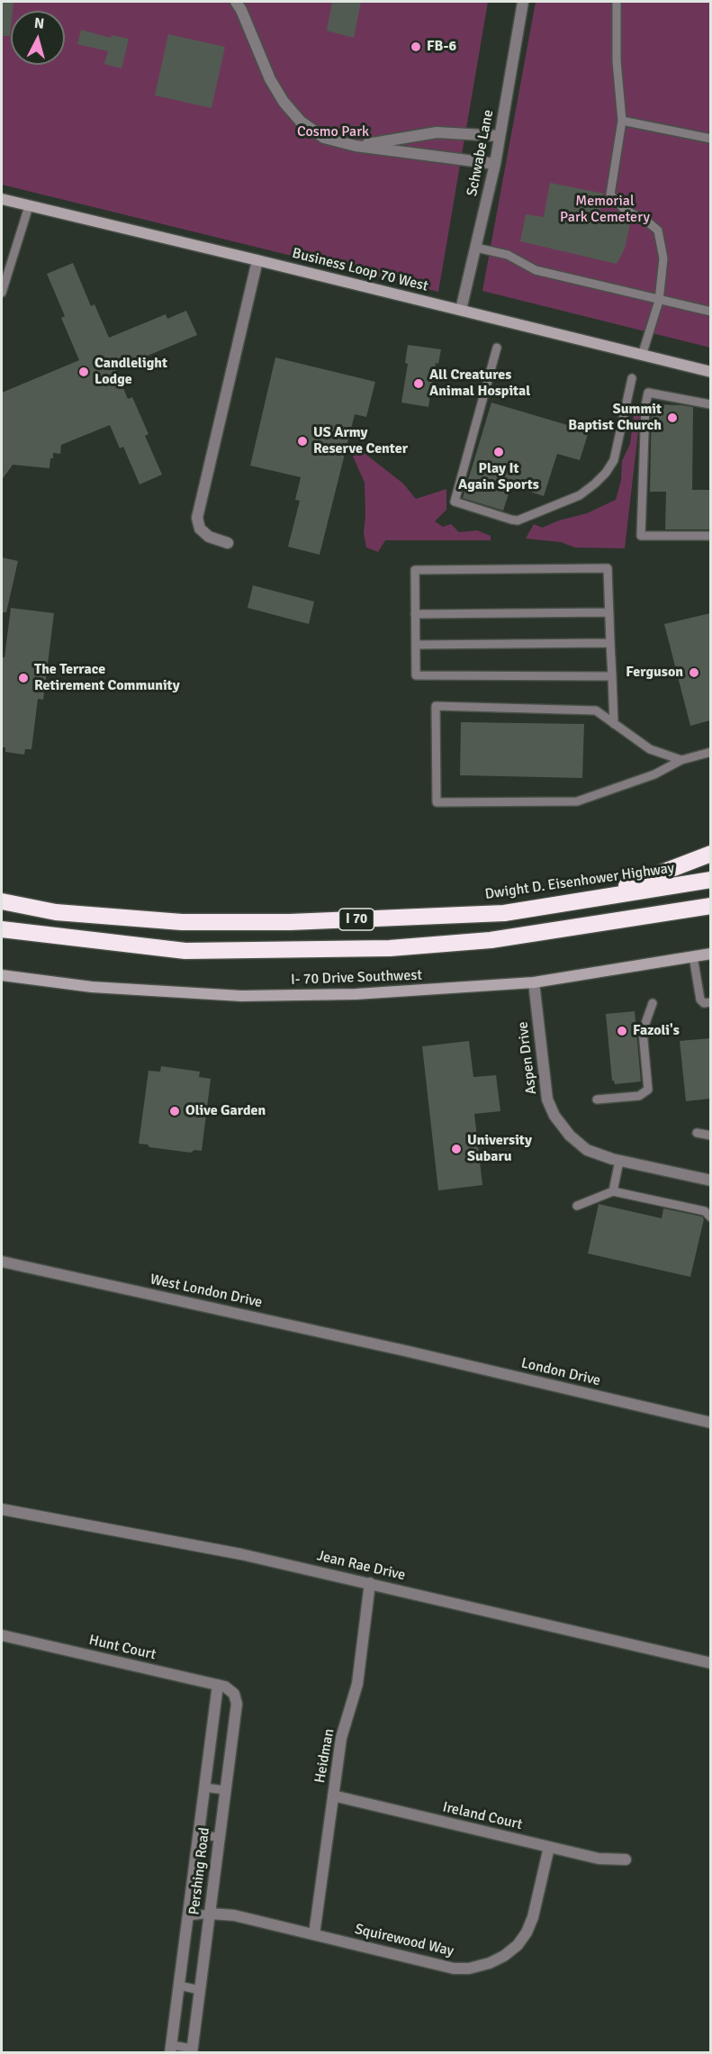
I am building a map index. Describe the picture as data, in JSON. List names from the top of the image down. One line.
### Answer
{"streets":{"highway":["Dwight D. Eisenhower Highway","I 70"],"main road":["Business Loop 70 West","I- 70 Drive Southwest"],"street":["Schwabe Lane","Aspen Drive","West London Drive","London Drive","Jean Rae Drive","Hunt Court","Heidman","Ireland Court","Pershing Road","Squirewood Way"]},"crossings":[["Schwabe Lane","Business Loop 70 West"],["I- 70 Drive Southwest","Aspen Drive"],["West London Drive","London Drive"],["Jean Rae Drive","Heidman"],["Hunt Court","Pershing Road"],["Heidman","Ireland Court"],["Heidman","Squirewood Way"],["Ireland Court","Squirewood Way"],["Pershing Road","Squirewood Way"]],"parks":["Cosmo Park","Memorial Park Cemetery"],"places":["FB-6","Candlelight Lodge","All Creatures Animal Hospital","Summit Baptist Church","US Army Reserve Center","Play It Again Sports","Ferguson","The Terrace Retirement Community","Fazoli's","Olive Garden","University Subaru"],"north":"top"}
